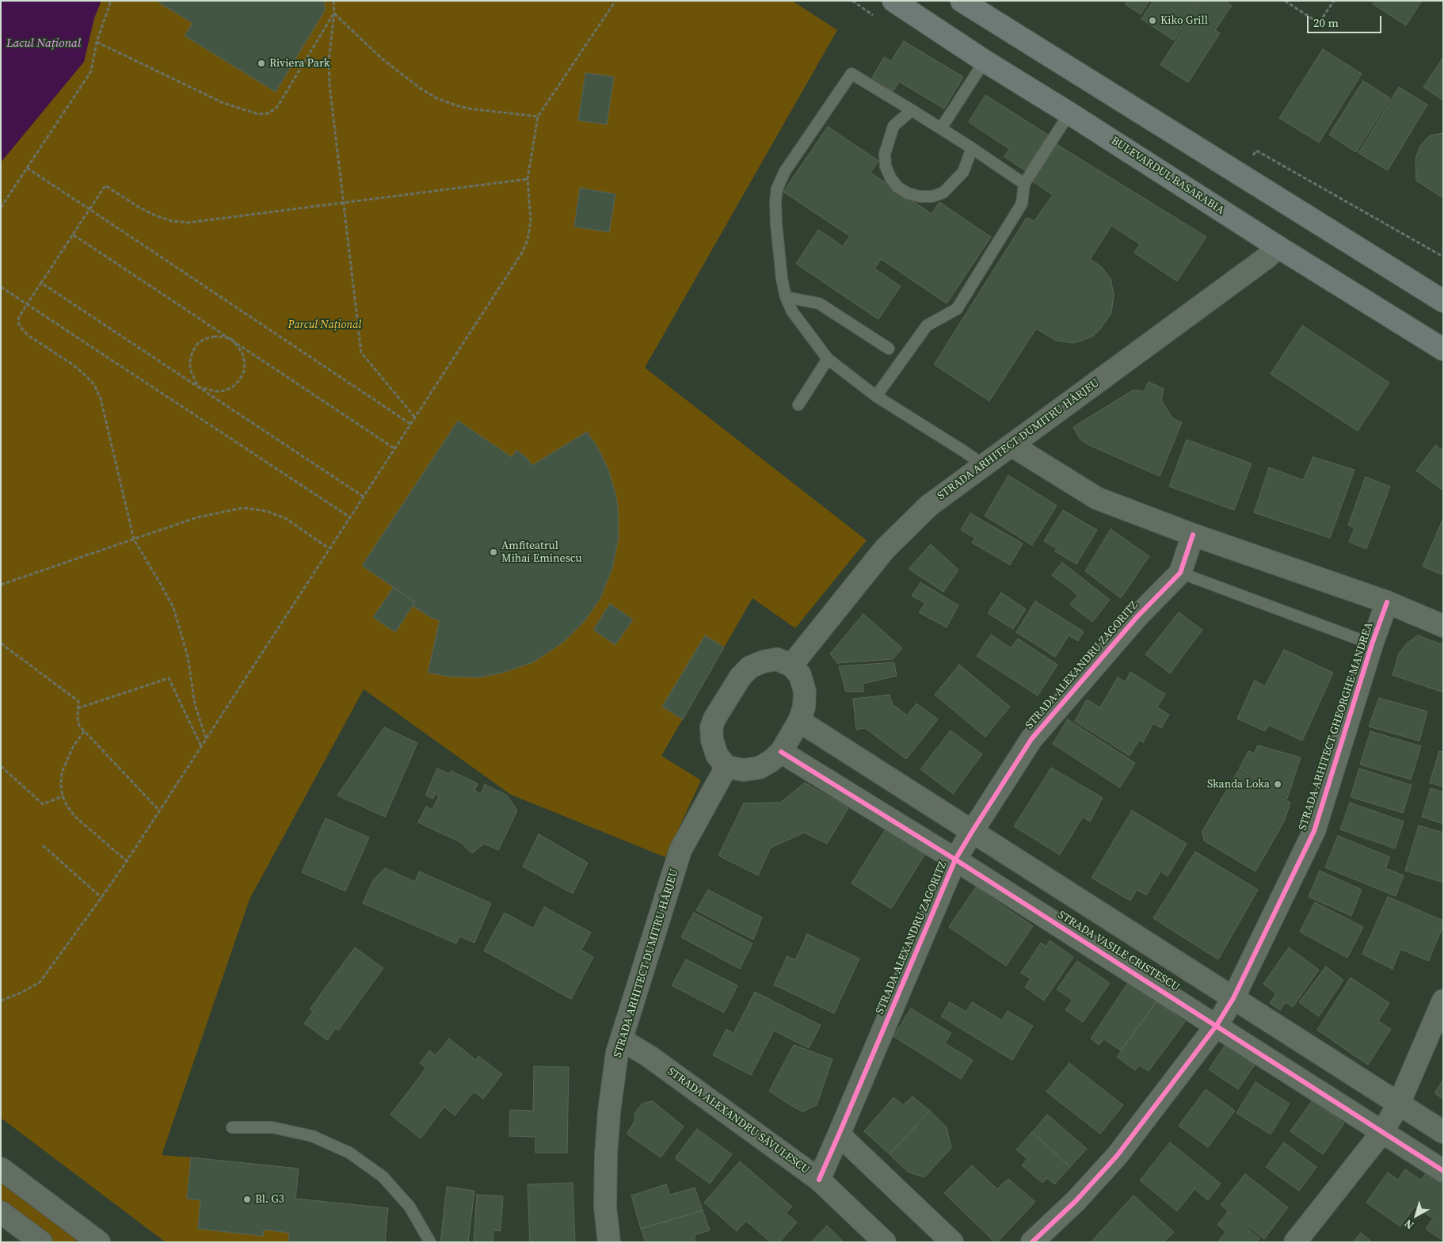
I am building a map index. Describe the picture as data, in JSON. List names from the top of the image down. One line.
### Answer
{"streets":{"main road":["BULEVARDUL BASARABIA"],"street":["STRADA ARHITECT DUMITRU HÂRJEU","STRADA ALEXANDRU ZAGORITZ","STRADA ARHITECT GHEORGHE MANDREA","STRADA VASILE CRISTESCU","STRADA ALEXANDRU SĂVULESCU"]},"crossings":[["BULEVARDUL BASARABIA","STRADA ARHITECT DUMITRU HÂRJEU"],["STRADA ARHITECT DUMITRU HÂRJEU","STRADA VASILE CRISTESCU"],["STRADA ARHITECT DUMITRU HÂRJEU","STRADA ALEXANDRU SĂVULESCU"],["STRADA ALEXANDRU ZAGORITZ","STRADA VASILE CRISTESCU"],["STRADA ALEXANDRU ZAGORITZ","STRADA ALEXANDRU SĂVULESCU"],["STRADA ARHITECT GHEORGHE MANDREA","STRADA VASILE CRISTESCU"]],"water":["Lacul Național"],"parks":["Parcul Național"],"places":["Kiko Grill","Riviera Park","Amfiteatrul Mihai Eminescu","Skanda Loka","Bl. G3"],"scale_bar":"20 m","north":"bottom left"}
